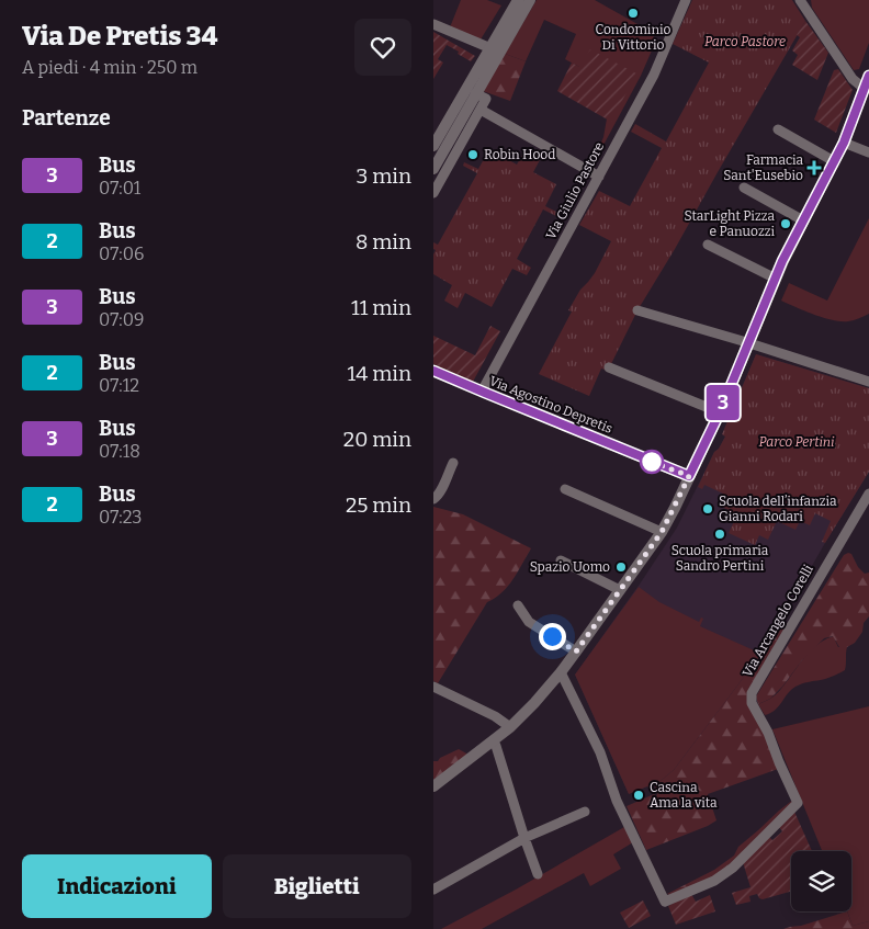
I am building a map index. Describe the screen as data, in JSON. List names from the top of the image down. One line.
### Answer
{"streets":{"street":["Via Giulio Pastore","Via Agostino Depretis","Via Arcangelo Corelli"]},"crossings":[["Via Giulio Pastore","Via Agostino Depretis"]],"parks":["Parco Pastore","Parco Pertini"],"places":{"other":["Condominio Di Vittorio","Robin Hood","StarLight Pizza e Panuozzi","Scuola dell’infanzia Gianni Rodari","Scuola primaria Sandro Pertini","Spazio Uomo","Cascina Ama la vita"],"health":["Farmacia Sant'Eusebio"]},"lines":["bus line 3"],"page":{"heading":[["Via De Pretis 34","A piedi · 4 min · 250 m"],"Partenze"],"on_map":"3","list":[{"mark":"3","name":"Bus","note":"07:01","value":"3 min"},{"mark":"2","name":"Bus","note":"07:06","value":"8 min"},{"mark":"3","name":"Bus","note":"07:09","value":"11 min"},{"mark":"2","name":"Bus","note":"07:12","value":"14 min"},{"mark":"3","name":"Bus","note":"07:18","value":"20 min"},{"mark":"2","name":"Bus","note":"07:23","value":"25 min"}],"buttons":["Indicazioni","Biglietti"]}}
